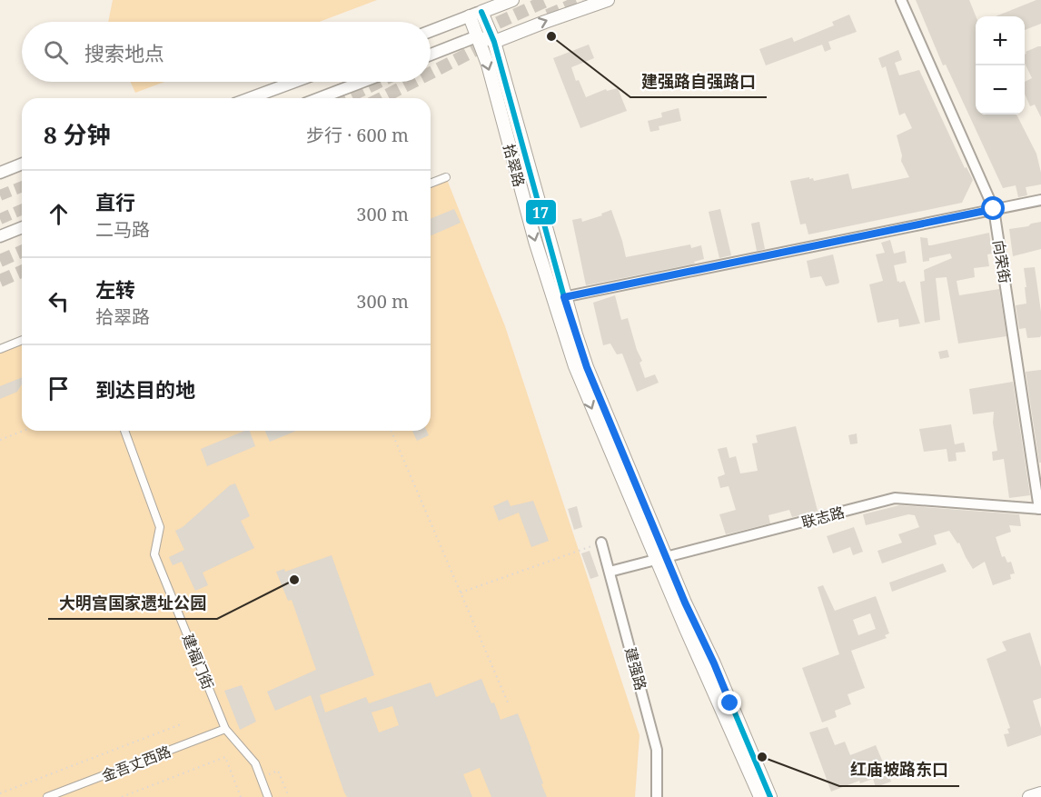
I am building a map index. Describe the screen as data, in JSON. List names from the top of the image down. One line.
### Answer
{"streets":{"main road":["拾翠路"],"street":["向荣街","联志路","建福门街","建强路","金吾丈西路"]},"crossings":[["拾翠路","联志路"],["向荣街","联志路"],["联志路","建强路"],["建福门街","金吾丈西路"]],"places":["建强路自强路口","大明宫国家遗址公园","红庙坡路东口"],"lines":["transit line 17"],"page":{"map_buttons":["+","−"],"search":"搜索地点","heading":["8 分钟","步行 · 600 m"],"list":[["直行","二马路","300 m"],["左转","拾翠路","300 m"],"到达目的地"]}}
